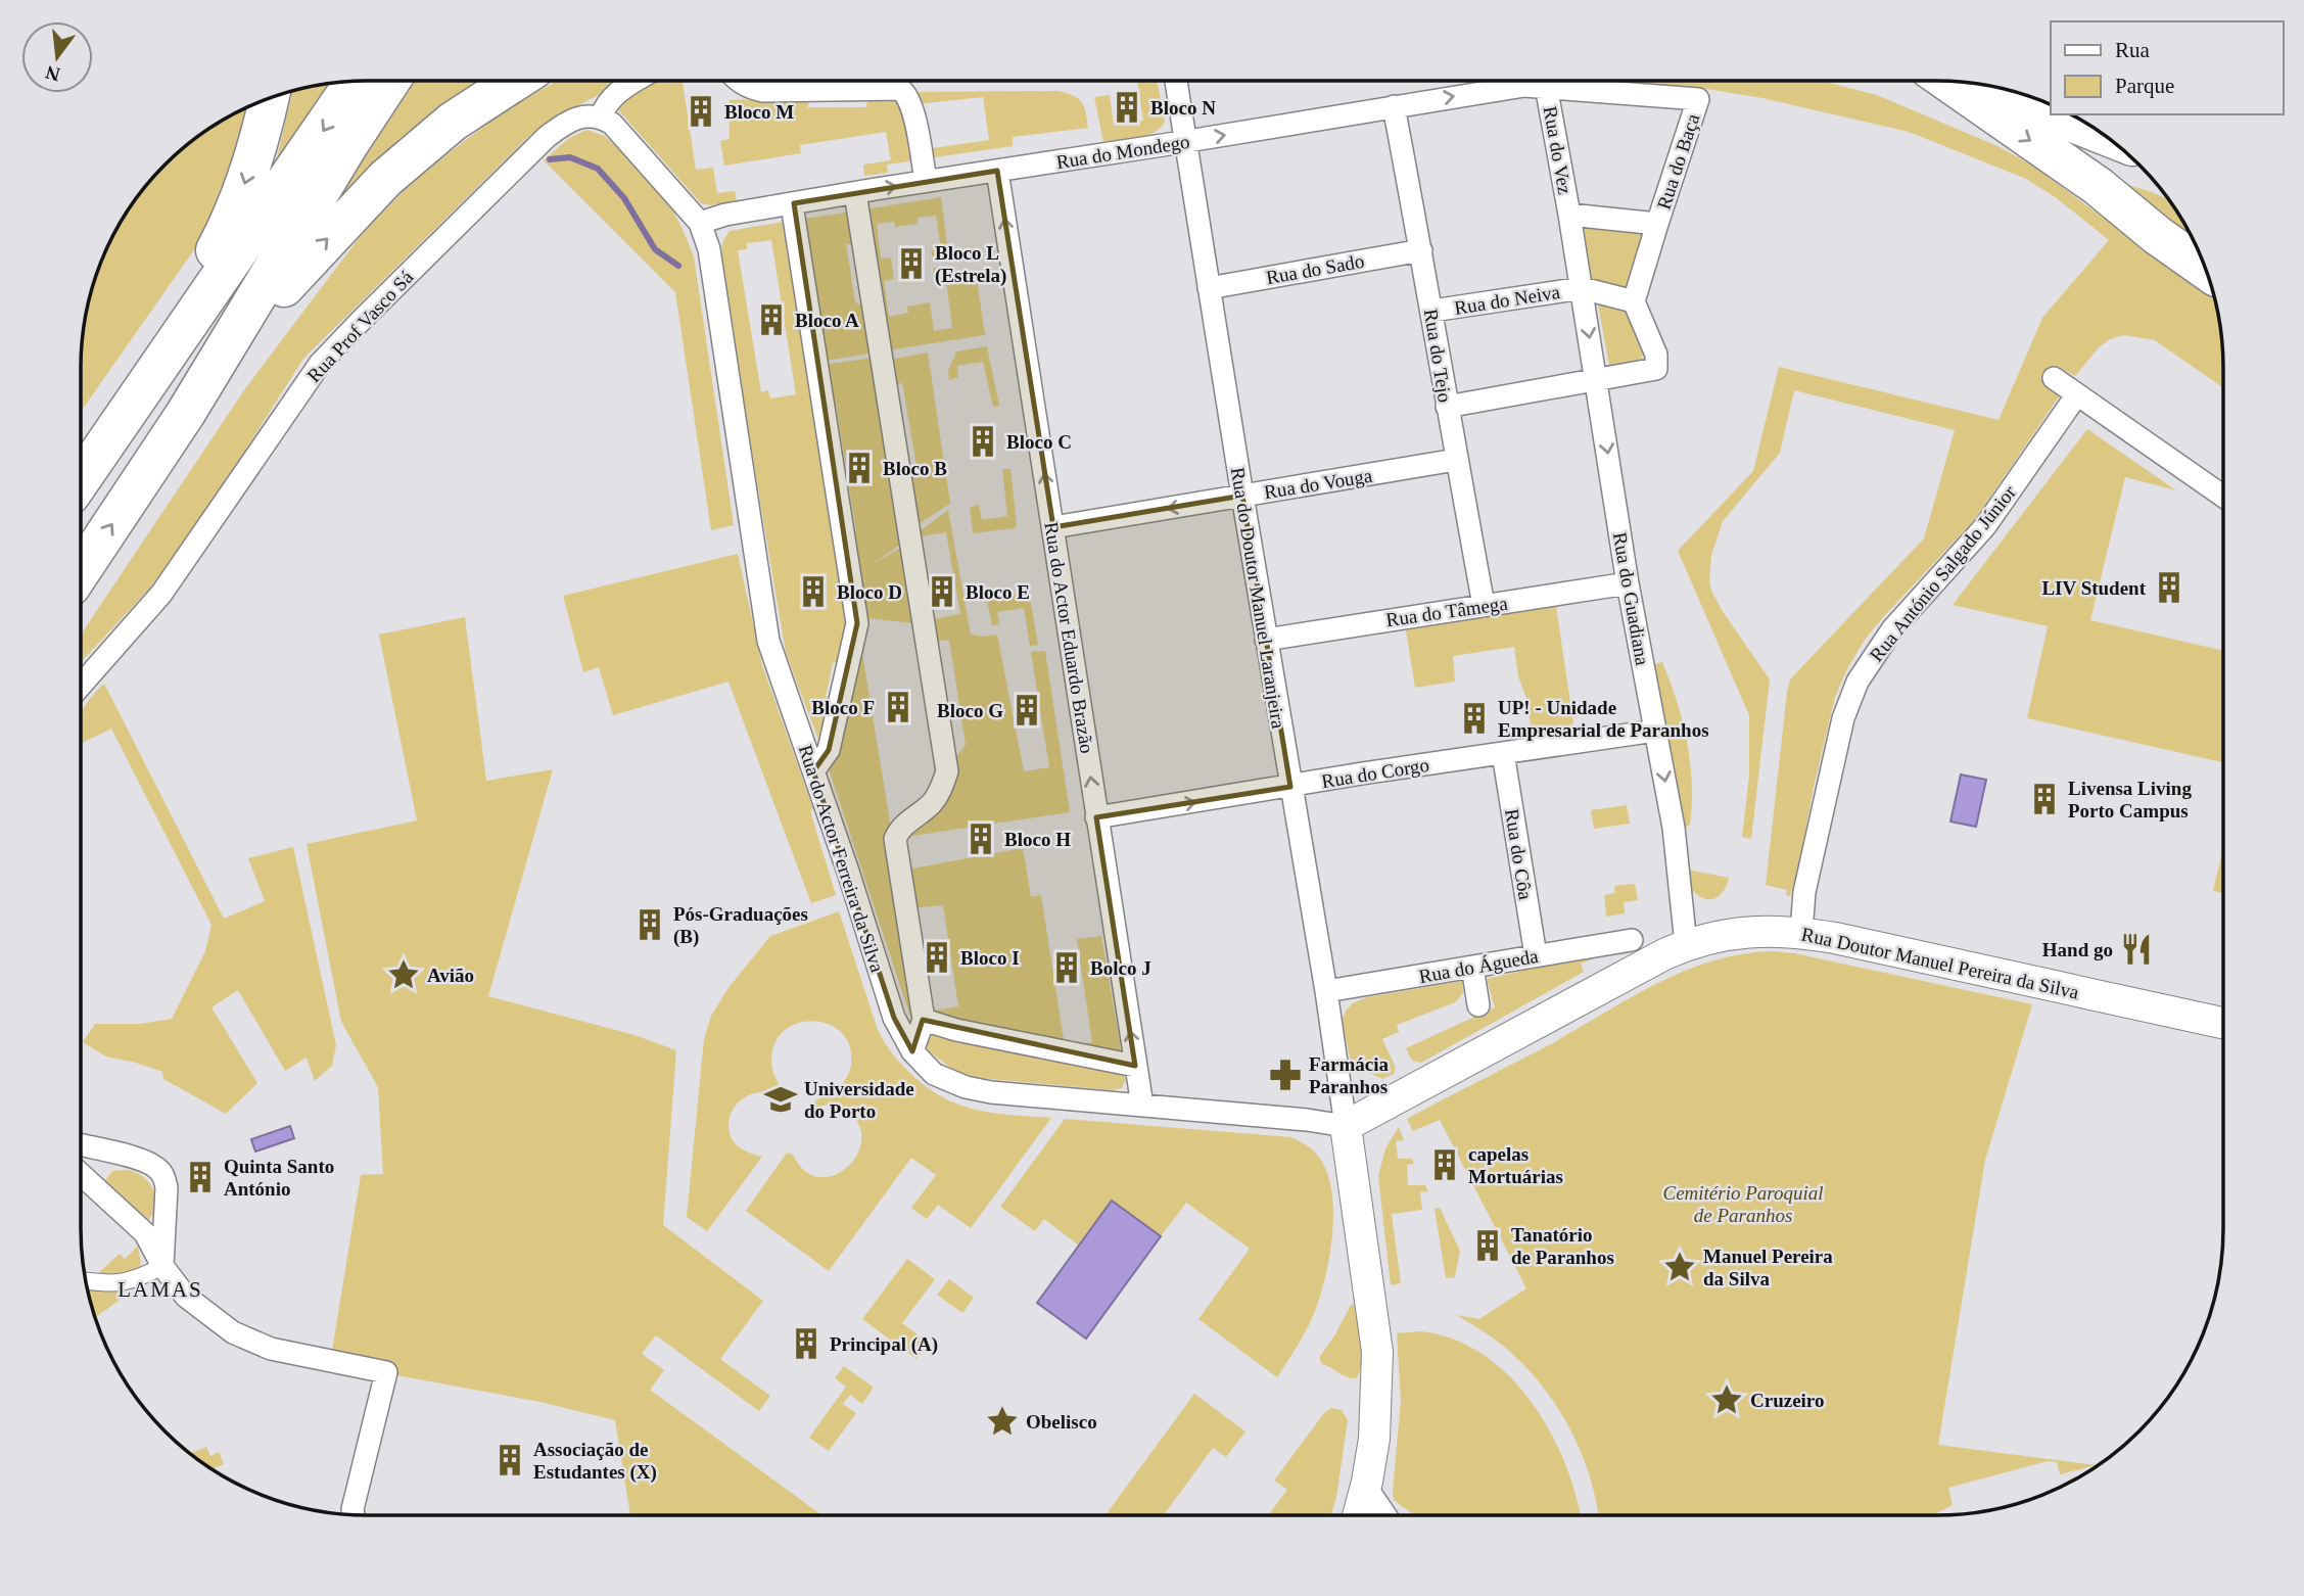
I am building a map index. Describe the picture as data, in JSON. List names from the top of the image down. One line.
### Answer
{"streets":{"main road":["Rua Doutor Manuel Pereira da Silva"],"street":["Rua do Vez","Rua do Mondego","Rua do Baça","Rua do Sado","Rua do Neiva","Rua Prof Vasco Sá","Rua do Tejo","Rua do Vouga","Rua António Salgado Júnior","Rua do Doutor Manuel Laranjeira","Rua do Guadiana","Rua do Tâmega","Rua do Actor Eduardo Brazão","Rua do Corgo","Rua do Côa","Rua do Actor Ferreira da Silva","Rua do Águeda"]},"crossings":[["Rua do Vez","Rua do Mondego"],["Rua do Vez","Rua do Neiva"],["Rua do Vez","Rua do Guadiana"],["Rua do Mondego","Rua do Baça"],["Rua do Mondego","Rua do Tejo"],["Rua do Mondego","Rua do Doutor Manuel Laranjeira"],["Rua do Mondego","Rua do Actor Eduardo Brazão"],["Rua do Mondego","Rua do Actor Ferreira da Silva"],["Rua do Sado","Rua do Tejo"],["Rua do Sado","Rua do Doutor Manuel Laranjeira"],["Rua do Neiva","Rua do Tejo"],["Rua do Neiva","Rua do Guadiana"],["Rua do Tejo","Rua do Vouga"],["Rua do Tejo","Rua do Tâmega"],["Rua do Vouga","Rua do Doutor Manuel Laranjeira"],["Rua do Vouga","Rua do Actor Eduardo Brazão"],["Rua António Salgado Júnior","Rua Doutor Manuel Pereira da Silva"],["Rua do Doutor Manuel Laranjeira","Rua do Tâmega"],["Rua do Doutor Manuel Laranjeira","Rua do Corgo"],["Rua do Doutor Manuel Laranjeira","Rua do Actor Ferreira da Silva"],["Rua do Doutor Manuel Laranjeira","Rua Doutor Manuel Pereira da Silva"],["Rua do Doutor Manuel Laranjeira","Rua do Águeda"],["Rua do Guadiana","Rua do Tâmega"],["Rua do Guadiana","Rua do Corgo"],["Rua do Guadiana","Rua Doutor Manuel Pereira da Silva"],["Rua do Actor Eduardo Brazão","Rua do Corgo"],["Rua do Actor Eduardo Brazão","Rua do Actor Ferreira da Silva"],["Rua do Corgo","Rua do Côa"],["Rua do Côa","Rua do Águeda"],["Rua do Actor Ferreira da Silva","Rua Doutor Manuel Pereira da Silva"]],"one_way":["Rua do Mondego","Rua do Vouga","Rua do Guadiana"],"districts":["LAMAS"],"parks":["Cemitério Paroquial de Paranhos"],"places":{"building":["Bloco N","Bloco M","Bloco L (Estrela)","Bloco A","Bloco C","Bloco B","LIV Student","Bloco D","Bloco E","Bloco F","Bloco G","UP! - Unidade Empresarial de Paranhos","Livensa Living Porto Campus","Bloco H","Pós-Graduações (B)","Bloco I","Bolco J","capelas Mortuárias","Quinta Santo António","Tanatório de Paranhos","Principal (A)","Associação de Estudantes (X)"],"restaurant":["Hand go"],"place":["Avião","Manuel Pereira da Silva","Cruzeiro","Obelisco"],"pharmacy":["Farmácia Paranhos"],"school or university":["Universidade do Porto"]},"legend":["Rua","Parque"],"north":"bottom"}
